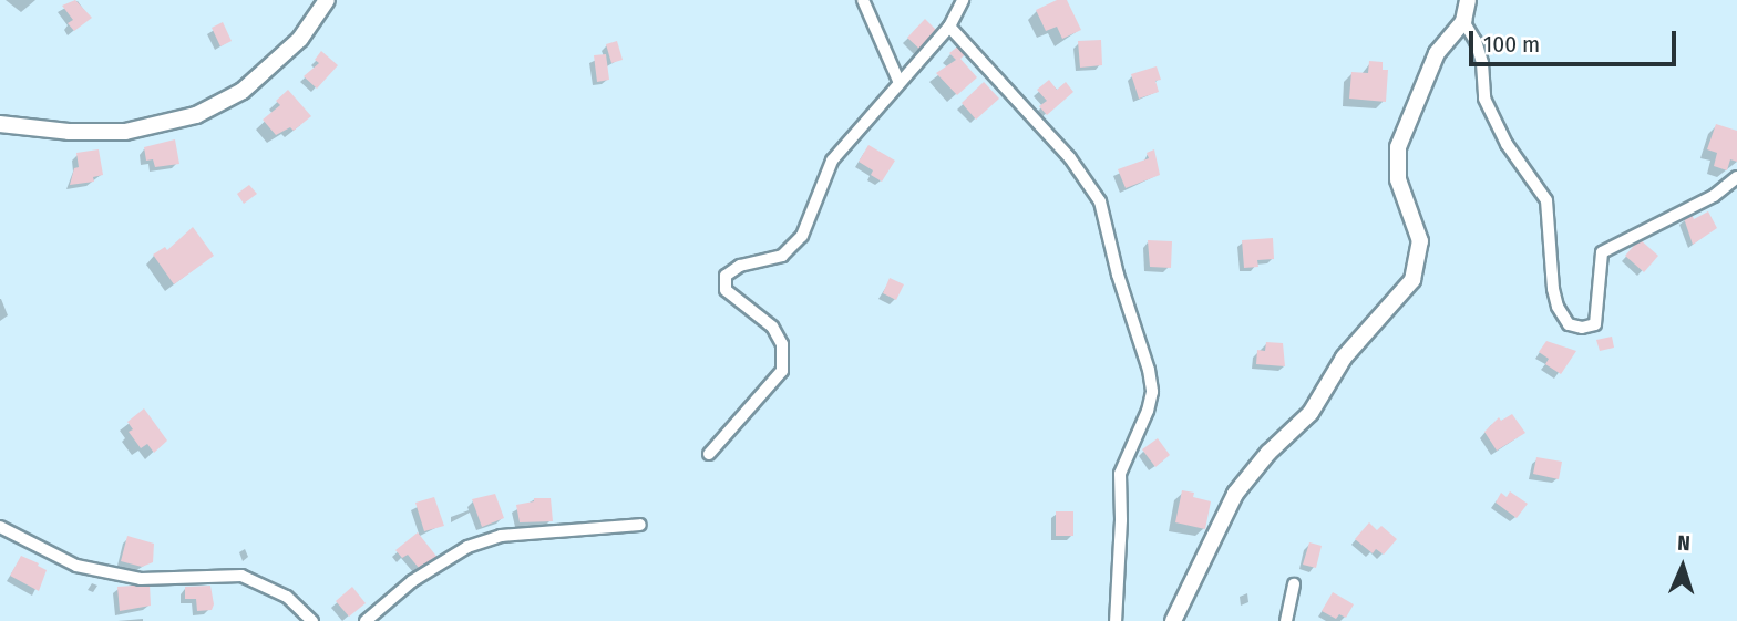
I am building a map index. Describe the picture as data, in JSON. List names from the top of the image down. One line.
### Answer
{"scale_bar":"100 m","north":"top"}
